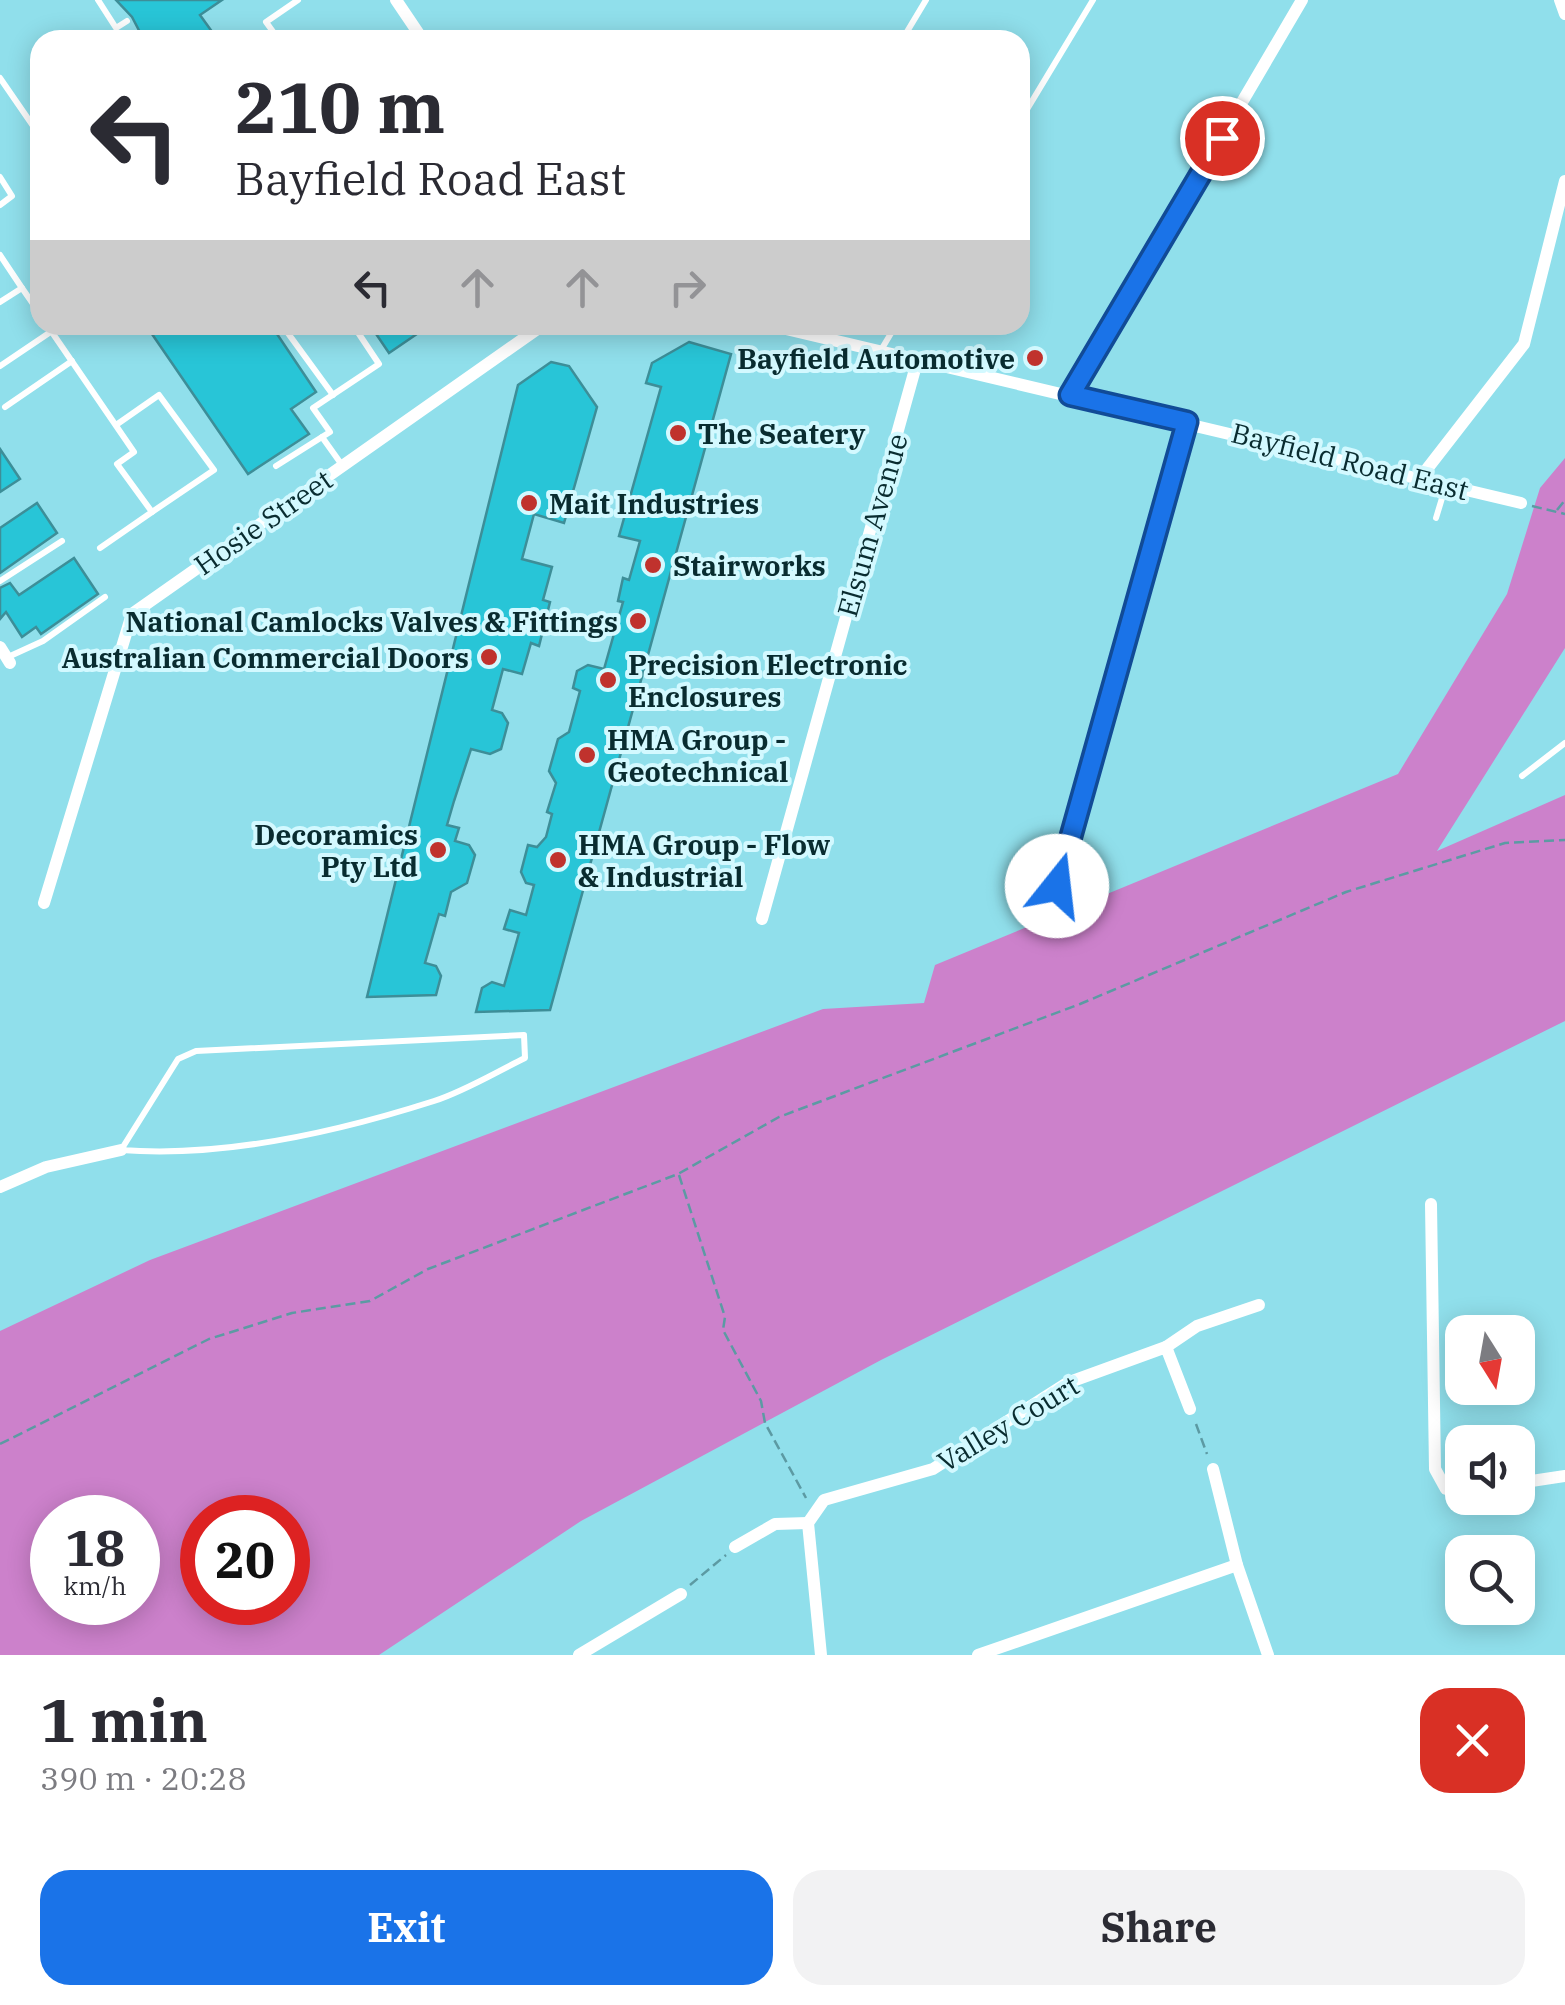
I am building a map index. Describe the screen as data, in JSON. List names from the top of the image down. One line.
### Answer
{"streets":{"street":["Bayfield Road East","Hosie Street","Elsum Avenue","Valley Court"]},"crossings":[["Bayfield Road East","Elsum Avenue"]],"places":["Bayfield Automotive","The Seatery","Mait Industries","Stairworks","National Camlocks Valves & Fittings","Australian Commercial Doors","Precision Electronic Enclosures","HMA Group - Geotechnical","Decoramics Pty Ltd","HMA Group - Flow & Industrial"],"north":"bottom","page":{"turn":["210 m","Bayfield Road East"],"speed":"18 km/h","limit":"20","heading":["1 min","390 m · 20:28"],"buttons":["Exit","Share"]}}
